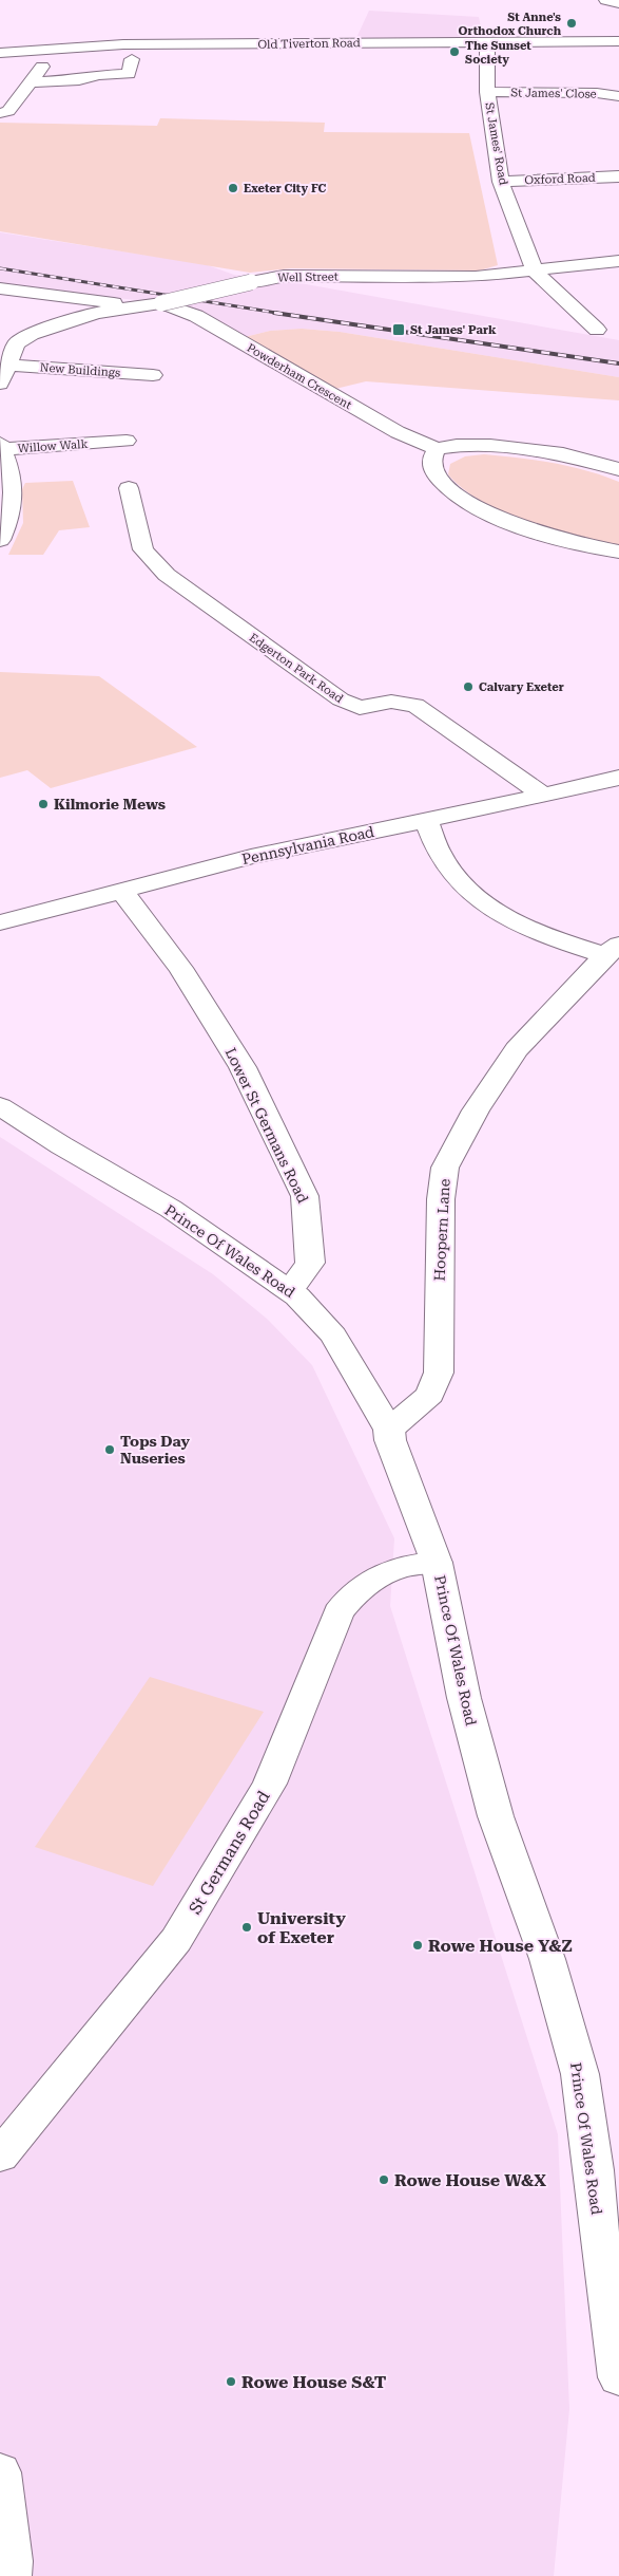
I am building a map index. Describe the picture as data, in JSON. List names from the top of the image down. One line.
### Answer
{"streets":{"street":["Old Tiverton Road","St James' Close","St James' Road","Oxford Road","Well Street","New Buildings","Powderham Crescent","Willow Walk","Edgerton Park Road","Pennsylvania Road","Lower St Germans Road","Hoopern Lane","Prince Of Wales Road","St Germans Road"]},"crossings":[["Old Tiverton Road","St James' Road"],["St James' Close","St James' Road"],["St James' Road","Oxford Road"],["St James' Road","Well Street"],["Well Street","New Buildings"],["Well Street","Powderham Crescent"],["Edgerton Park Road","Pennsylvania Road"],["Pennsylvania Road","Lower St Germans Road"],["Lower St Germans Road","Prince Of Wales Road"],["Hoopern Lane","Prince Of Wales Road"],["Prince Of Wales Road","St Germans Road"]],"places":{"other":["St Anne's Orthodox Church","The Sunset Society","Exeter City FC","Calvary Exeter","Kilmorie Mews","Tops Day Nuseries","University of Exeter","Rowe House Y&Z","Rowe House W&X","Rowe House S&T"],"transit":["St James' Park"]}}
